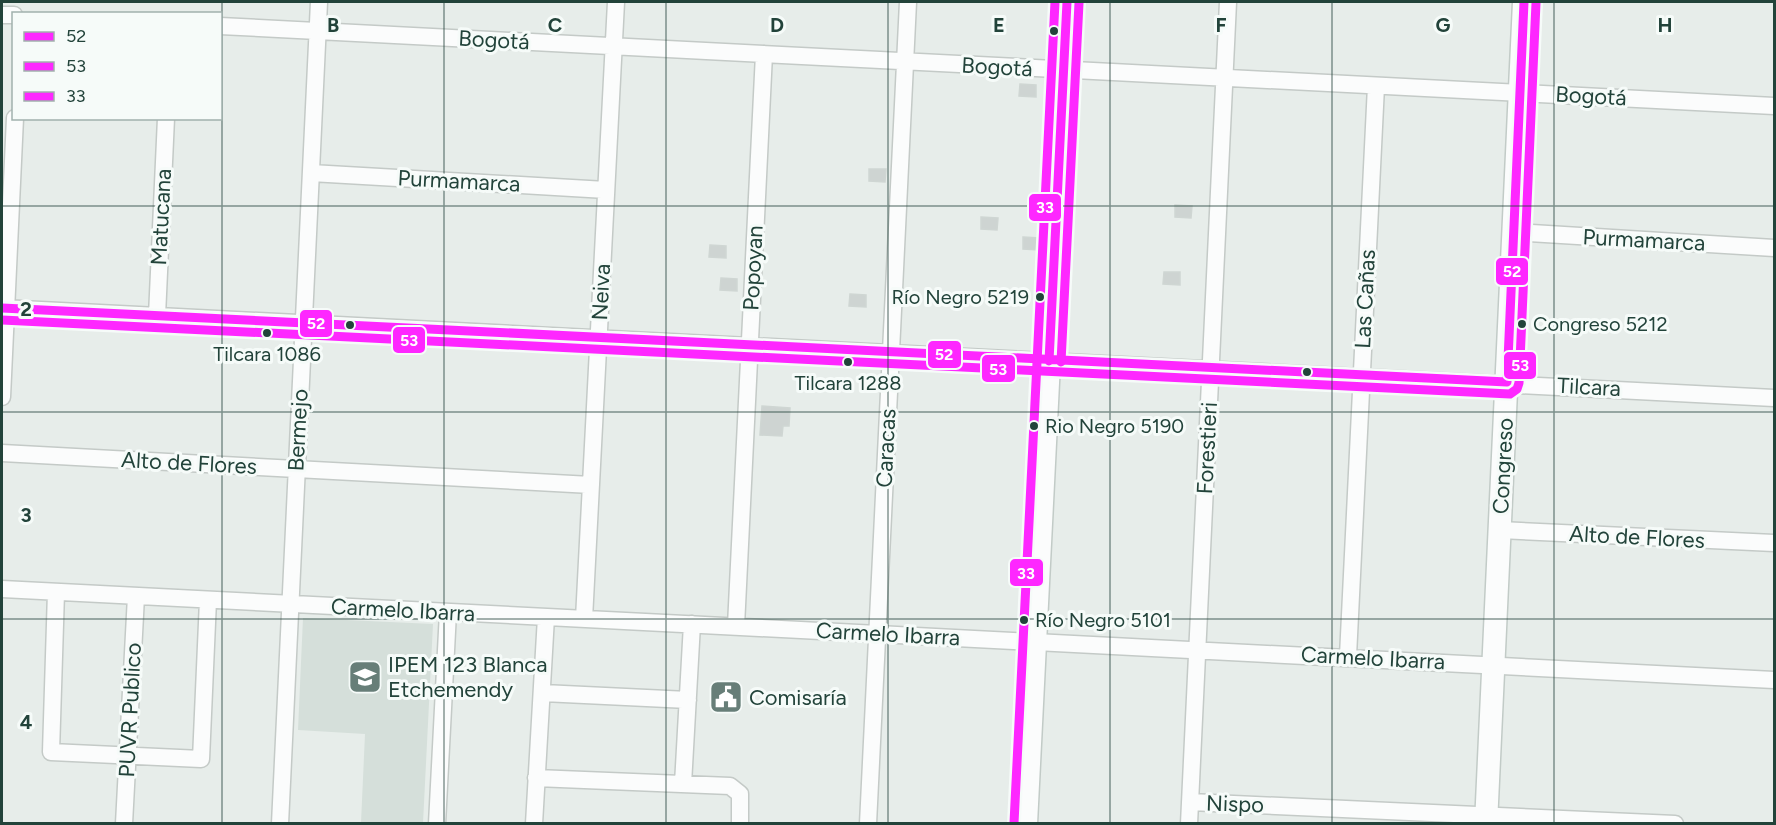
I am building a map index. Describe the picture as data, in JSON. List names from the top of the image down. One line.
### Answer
{"streets":{"main road":["Congreso"],"street":["Bogotá","Purmamarca","Matucana","Popoyan","Neiva","Las Cañas","Tilcara","Bermejo","Caracas","Forestieri","Alto de Flores","Carmelo Ibarra","PUVR Publico","Nispo"]},"crossings":[["Bogotá","Popoyan"],["Bogotá","Neiva"],["Bogotá","Las Cañas"],["Bogotá","Bermejo"],["Bogotá","Caracas"],["Bogotá","Forestieri"],["Bogotá","Congreso"],["Purmamarca","Neiva"],["Purmamarca","Bermejo"],["Purmamarca","Congreso"],["Matucana","Tilcara"],["Popoyan","Tilcara"],["Popoyan","Carmelo Ibarra"],["Neiva","Tilcara"],["Neiva","Alto de Flores"],["Neiva","Carmelo Ibarra"],["Las Cañas","Tilcara"],["Las Cañas","Carmelo Ibarra"],["Tilcara","Bermejo"],["Tilcara","Caracas"],["Tilcara","Forestieri"],["Tilcara","Congreso"],["Bermejo","Alto de Flores"],["Bermejo","Carmelo Ibarra"],["Caracas","Carmelo Ibarra"],["Forestieri","Carmelo Ibarra"],["Forestieri","Nispo"],["Alto de Flores","Congreso"],["Congreso","Carmelo Ibarra"],["Congreso","Nispo"],["Carmelo Ibarra","PUVR Publico"]],"places":{"other":["Río Negro 5219","Congreso 5212","Tilcara 1086","Tilcara 1288","Rio Negro 5190","Río Negro 5101"],"school or university":["IPEM 123 Blanca Etchemendy"],"public building":["Comisaría"]},"lines":["transit line 52","transit line 33","transit line 53"],"legend":["52","53","33"],"grid":{"columns":["B","C","D","E","F","G","H"],"rows":["2","3","4"]}}
